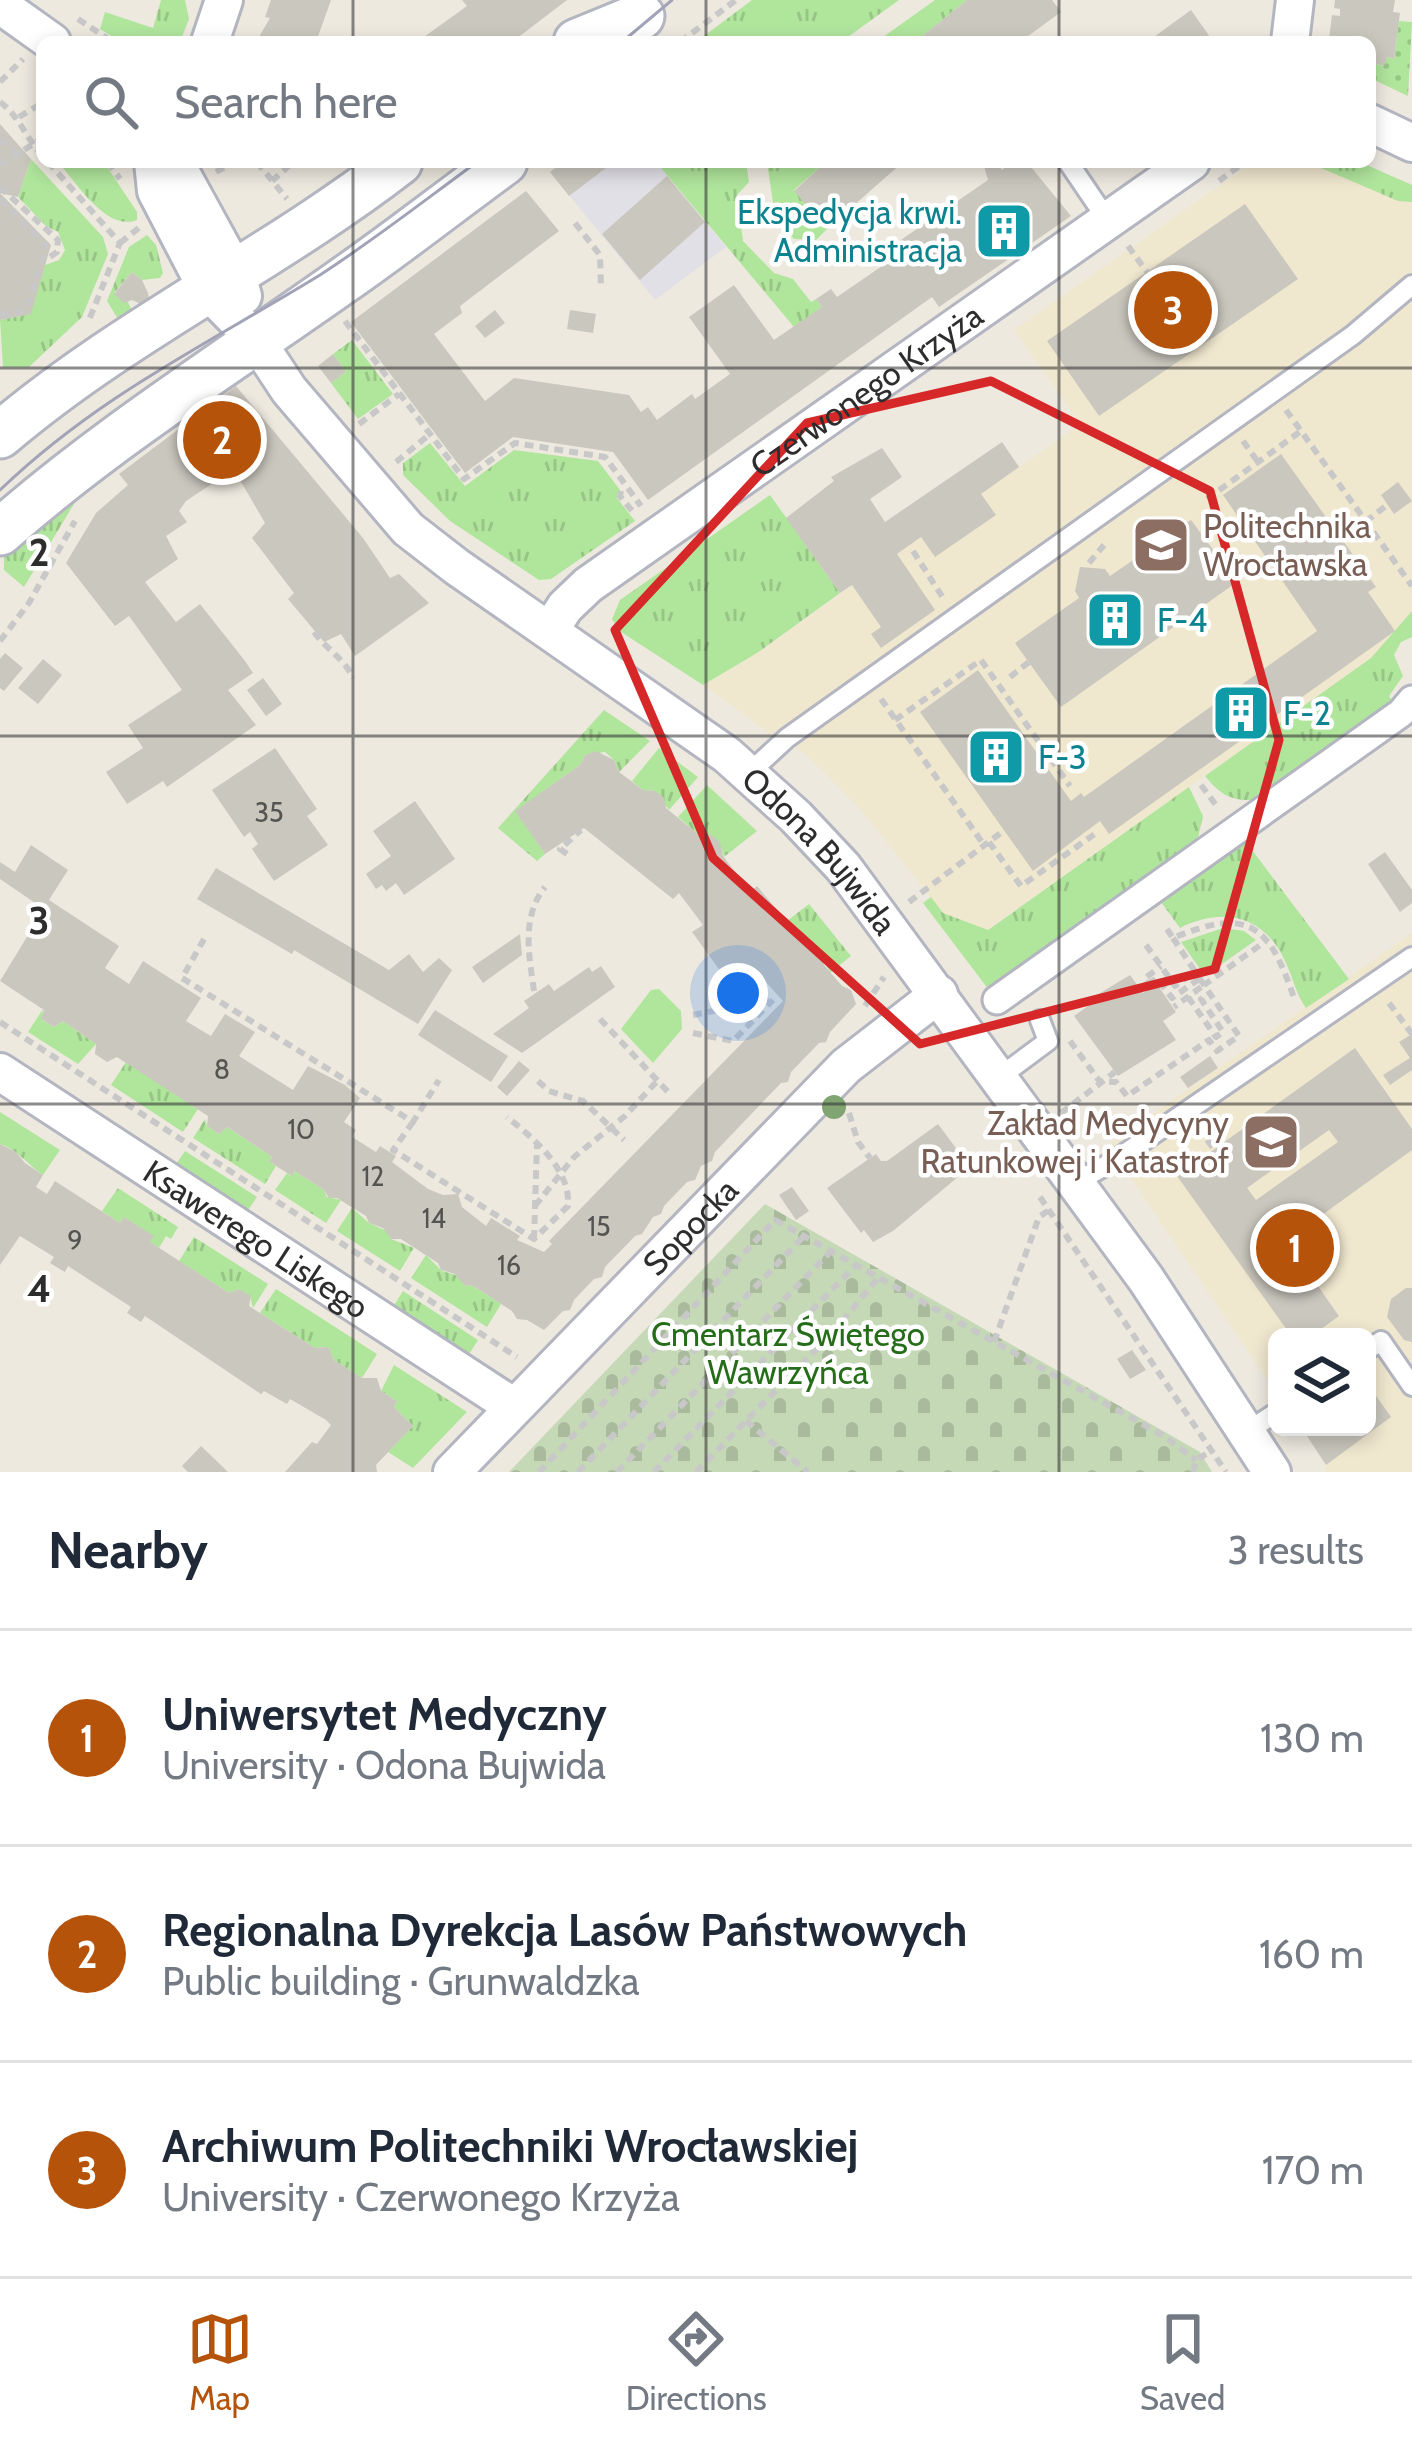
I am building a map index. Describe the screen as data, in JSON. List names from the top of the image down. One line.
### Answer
{"streets":{"street":["Czerwonego Krzyża","Odona Bujwida","Sopocka","Ksawerego Liskego"]},"crossings":[["Czerwonego Krzyża","Odona Bujwida"],["Odona Bujwida","Sopocka"],["Sopocka","Ksawerego Liskego"]],"parks":["Cmentarz Świętego Wawrzyńca"],"places":{"building":["Ekspedycja krwi. Administracja","F-4","F-2","F-3"],"school or university":["Politechnika Wrocławska","Zakład Medycyny Ratunkowej i Katastrof"]},"house_numbers":["35","8","10","12","14","15","9","16"],"page":{"search":"Search here","pins":["3","2","1"],"heading":["Nearby","3 results"],"list":[{"mark":"1","name":"Uniwersytet Medyczny","note":"University · Odona Bujwida","value":"130 m"},{"mark":"2","name":"Regionalna Dyrekcja Lasów Państwowych","note":"Public building · Grunwaldzka","value":"160 m"},{"mark":"3","name":"Archiwum Politechniki Wrocławskiej","note":"University · Czerwonego Krzyża","value":"170 m"}],"nav":["Map","Directions","Saved"]},"grid":{"rows":["2","3","4"]}}
